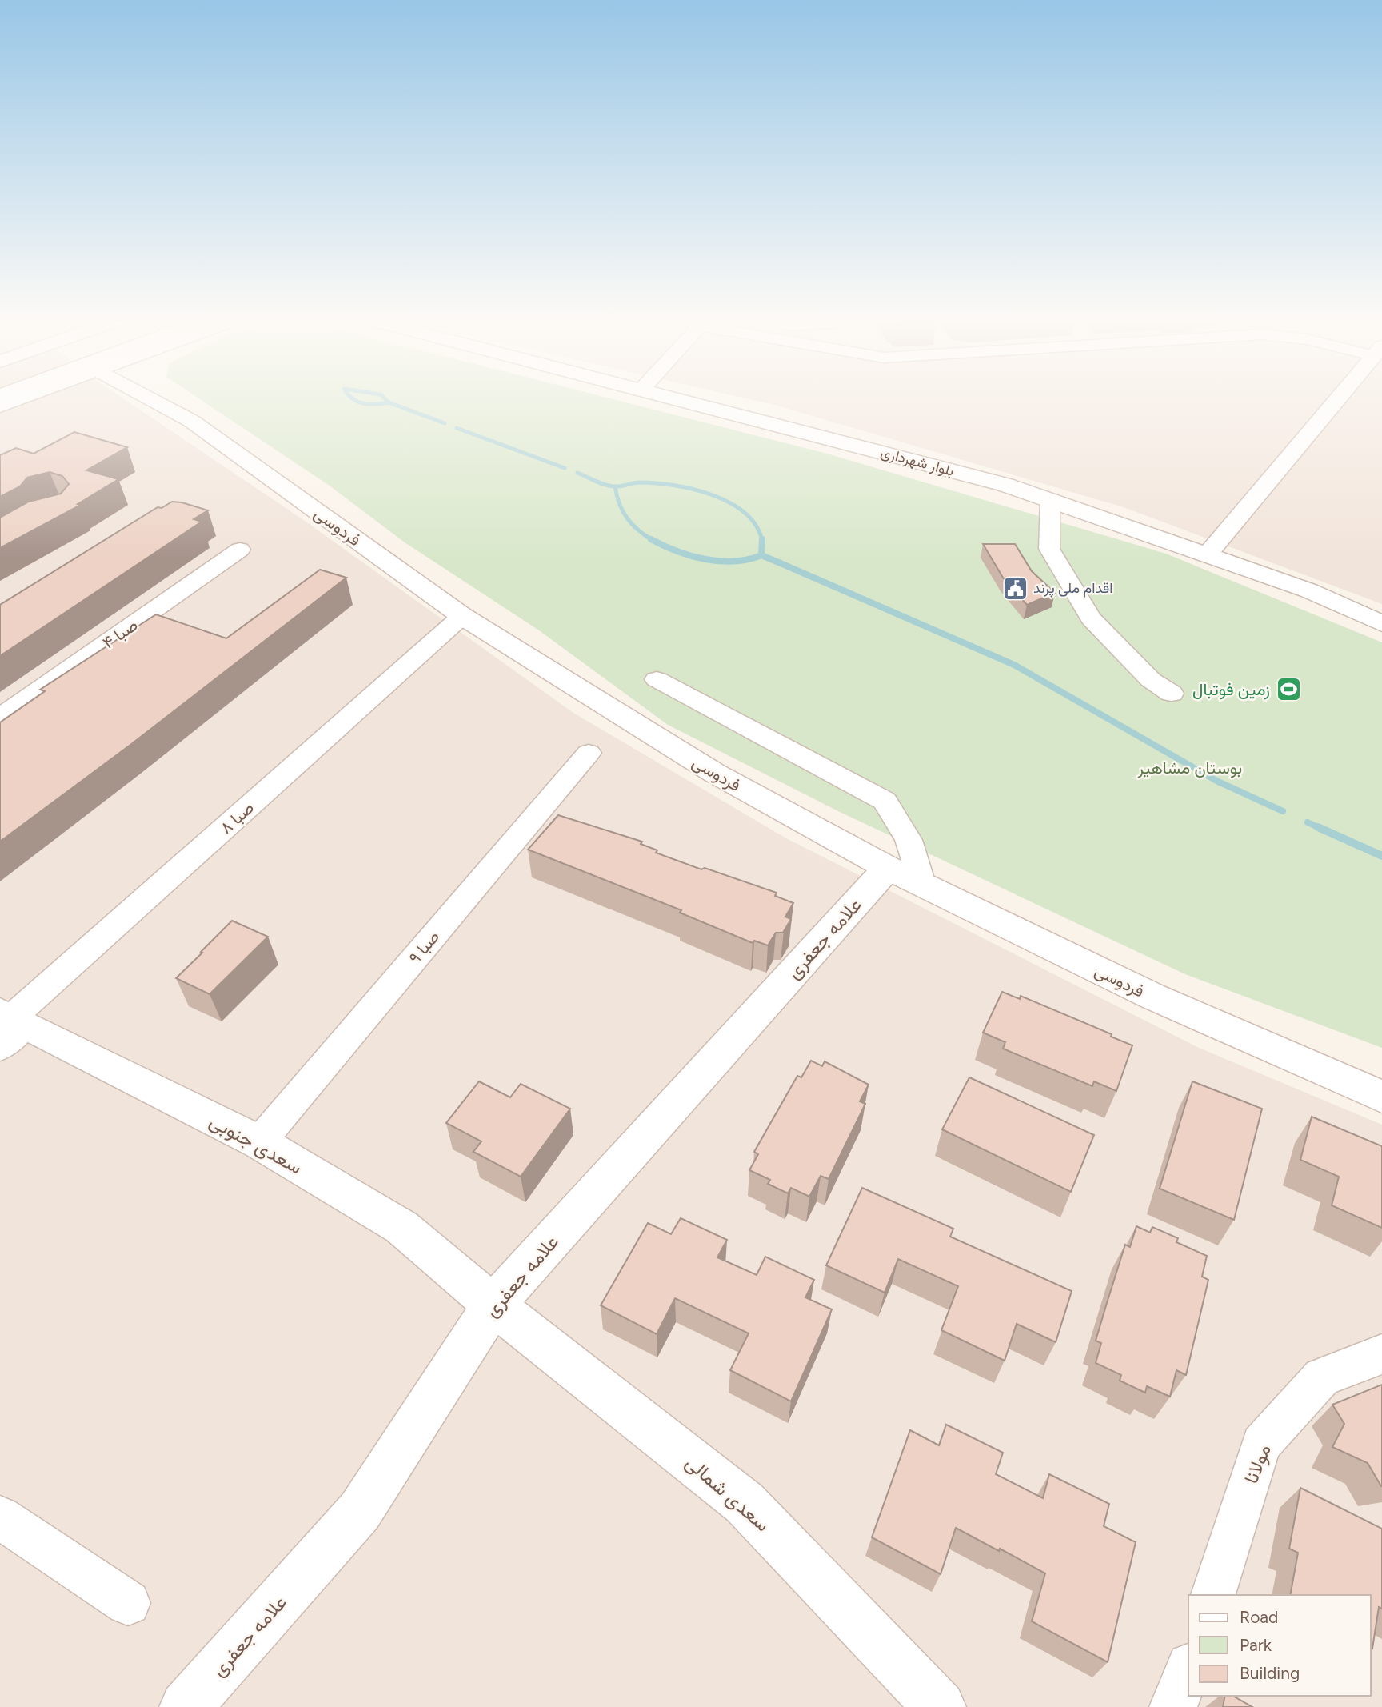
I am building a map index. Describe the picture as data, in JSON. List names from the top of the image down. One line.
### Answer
{"streets":{"street":["بلوار شهرداری","فردوسی","صبا ۴","صبا ۸","علامه جعفری","صبا ۹","سعدی جنوبی","مولانا","سعدی شمالی"]},"crossings":[["فردوسی","صبا ۸"],["فردوسی","علامه جعفری"],["صبا ۸","سعدی جنوبی"],["علامه جعفری","سعدی جنوبی"],["علامه جعفری","سعدی شمالی"],["صبا ۹","سعدی جنوبی"],["سعدی جنوبی","سعدی شمالی"]],"parks":["بوستان مشاهیر"],"places":{"public building":["اقدام ملی پرند"],"sports":["زمین فوتبال"]},"legend":["Road","Park","Building"]}
